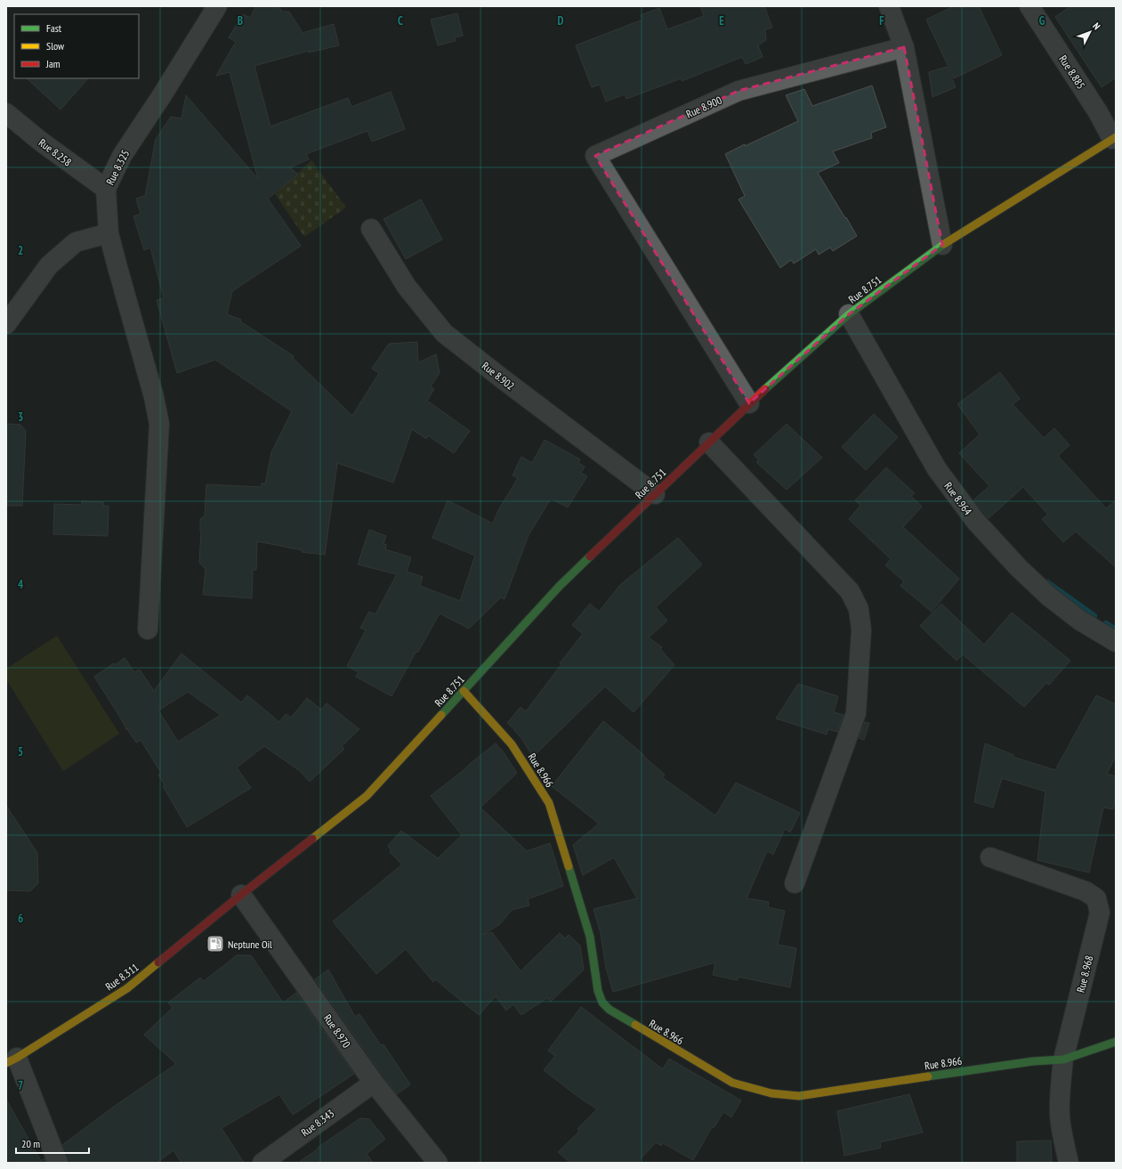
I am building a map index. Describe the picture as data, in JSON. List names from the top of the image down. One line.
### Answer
{"streets":{"main road":["Rue 8.751","Rue 8.966","Rue 8.311"],"street":["Rue 8.885","Rue 8.900","Rue 8.258","Rue 8.325","Rue 8.902","Rue 8.964","Rue 8.968","Rue 8.970","Rue 8.343"]},"crossings":[["Rue 8.885","Rue 8.751"],["Rue 8.900","Rue 8.751"],["Rue 8.258","Rue 8.325"],["Rue 8.751","Rue 8.902"],["Rue 8.751","Rue 8.964"],["Rue 8.751","Rue 8.966"],["Rue 8.751","Rue 8.311"],["Rue 8.751","Rue 8.970"],["Rue 8.966","Rue 8.968"],["Rue 8.311","Rue 8.970"],["Rue 8.970","Rue 8.343"]],"places":{"fuel station":["Neptune Oil"]},"legend":["Fast","Slow","Jam"],"scale_bar":"20 m","north":"top right","grid":{"columns":["B","C","D","E","F","G"],"rows":["2","3","4","5","6","7"]}}
